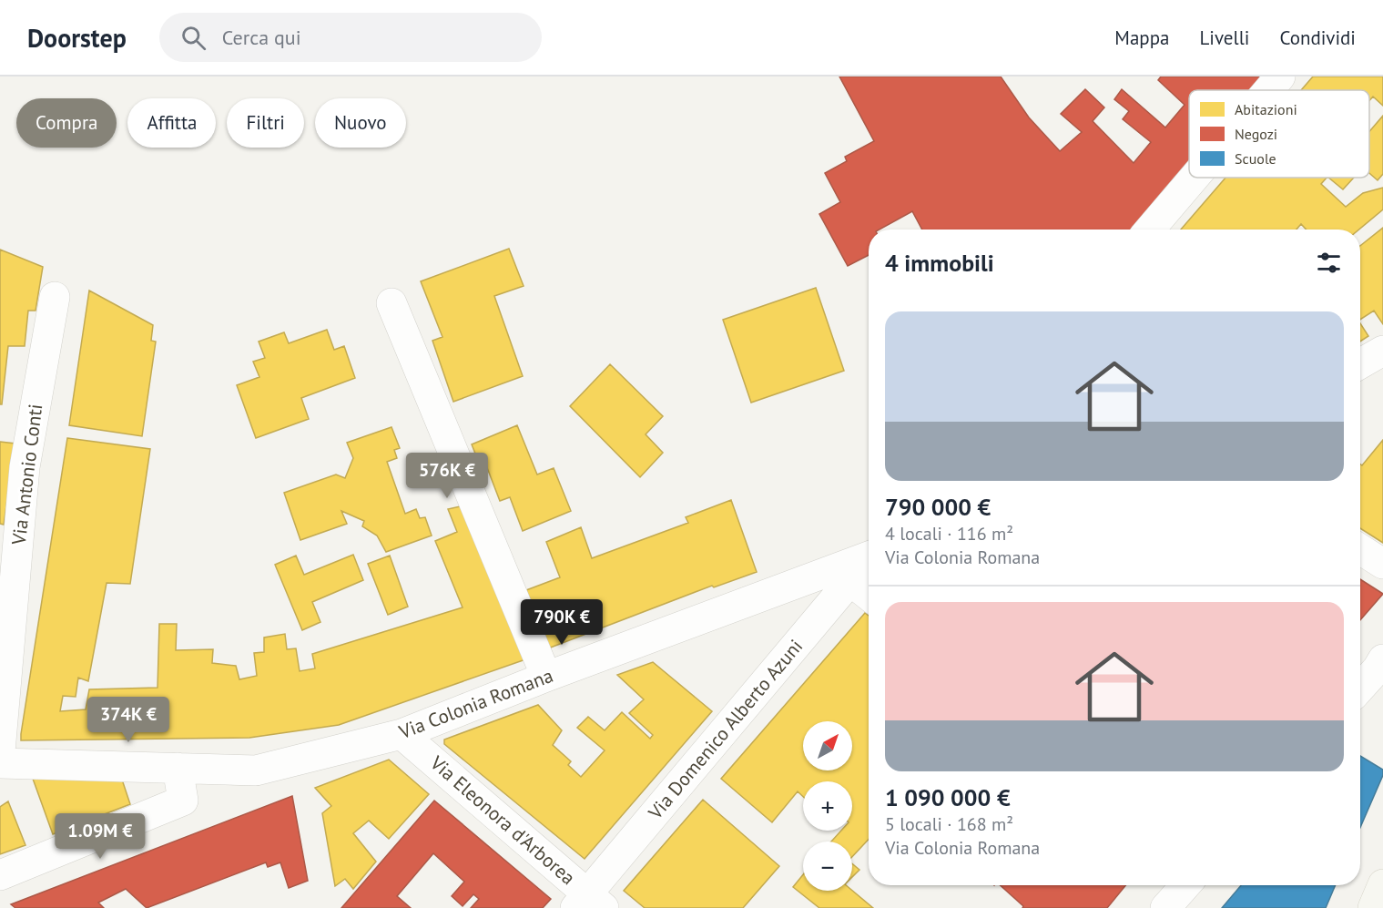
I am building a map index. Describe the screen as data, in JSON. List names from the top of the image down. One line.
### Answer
{"streets":{"street":["Via Antonio Conti","Via Colonia Romana","Via Domenico Alberto Azuni","Via Eleonora d'Arborea"]},"crossings":[["Via Colonia Romana","Via Domenico Alberto Azuni"],["Via Colonia Romana","Via Eleonora d'Arborea"],["Via Domenico Alberto Azuni","Via Eleonora d'Arborea"]],"legend":["Abitazioni","Negozi","Scuole"],"north":"top right","page":{"header":"Doorstep","search":"Cerca qui","nav":["Mappa","Livelli","Condividi"],"chip":["Compra","Affitta","Filtri","Nuovo"],"heading":"4 immobili","list":[{"name":"790 000 €","note":"4 locali · 116 m² · Via Colonia Romana"},{"name":"1 090 000 €","note":"5 locali · 168 m² · Via Colonia Romana"}],"price":["576K €","790K €","374K €","1.09M €"],"map_buttons":["+","−"]}}
